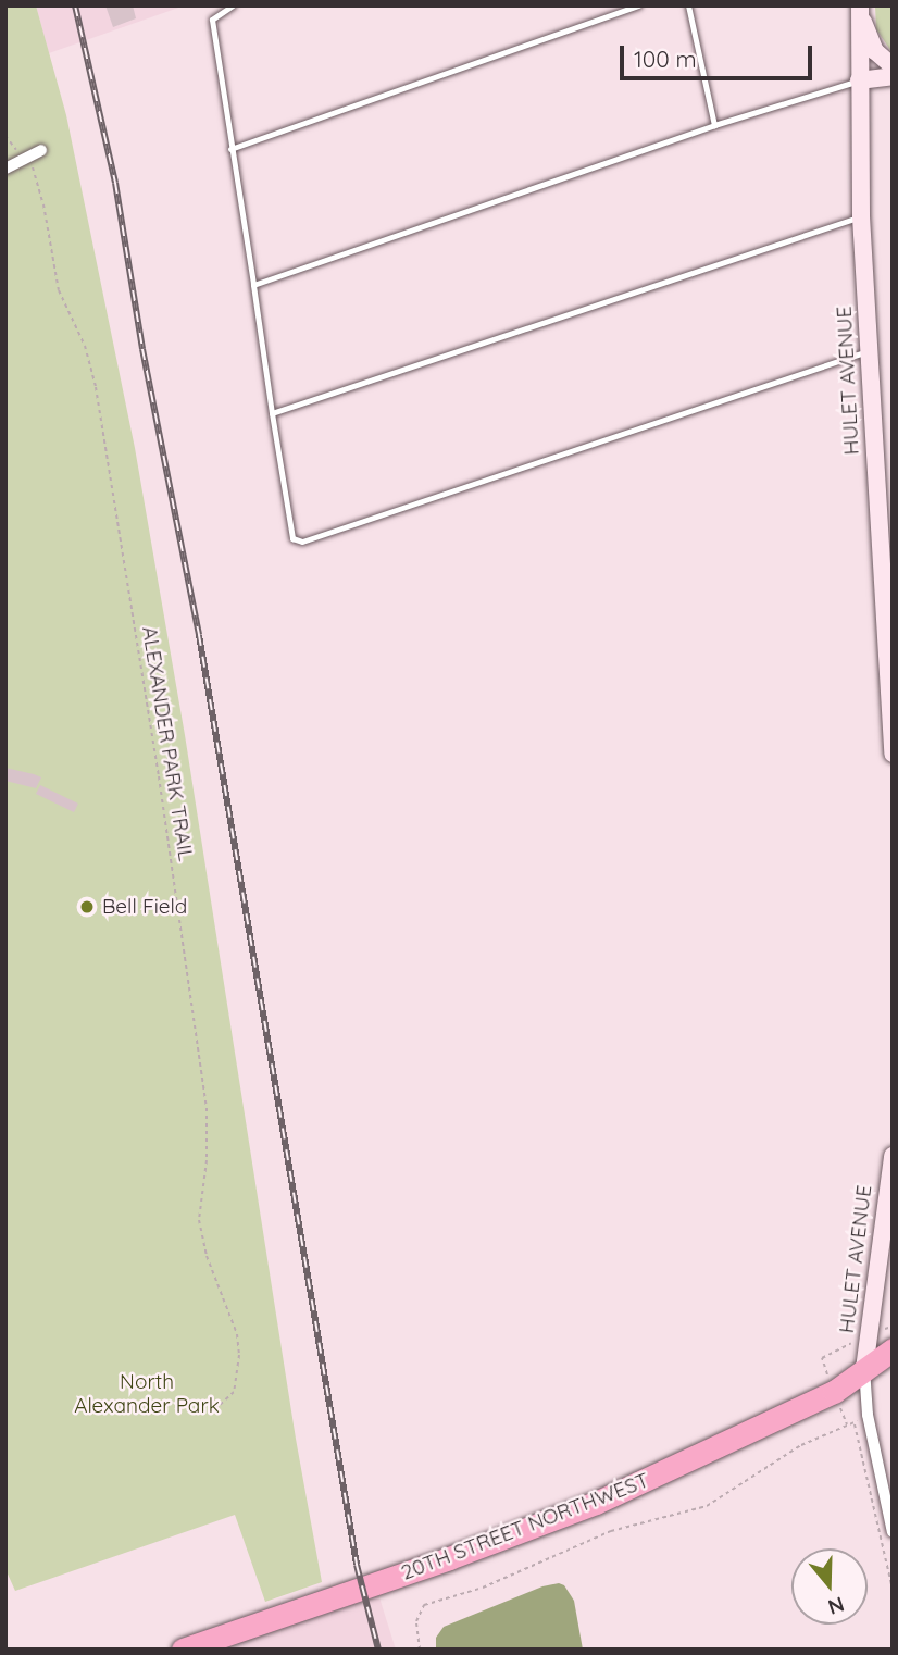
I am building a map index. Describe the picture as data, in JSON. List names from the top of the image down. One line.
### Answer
{"streets":{"highway":["20TH STREET NORTHWEST"],"street":["HULET AVENUE"],"path":["ALEXANDER PARK TRAIL"]},"crossings":[["HULET AVENUE","20TH STREET NORTHWEST"]],"parks":["North Alexander Park"],"places":["Bell Field"],"scale_bar":"100 m","north":"bottom"}
